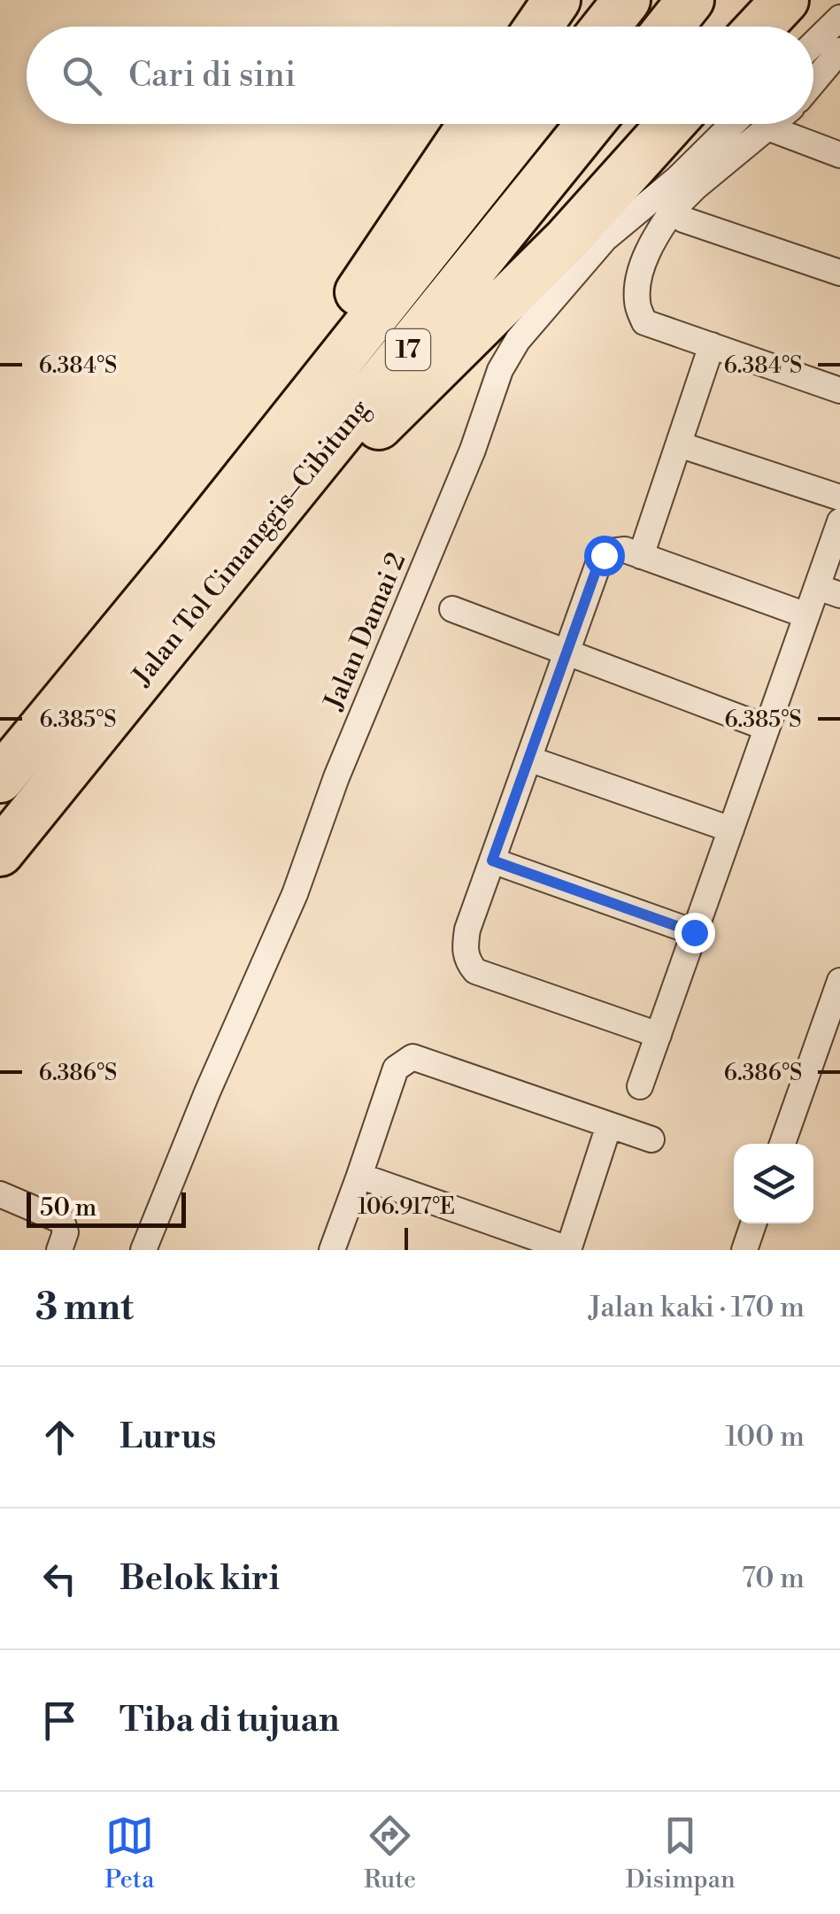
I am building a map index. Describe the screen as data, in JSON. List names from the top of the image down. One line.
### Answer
{"streets":{"highway":["17","Jalan Tol Cimanggis–Cibitung"],"street":["Jalan Damai 2"]},"scale_bar":"50 m","page":{"search":"Cari di sini","scale":"50 m","heading":["3 mnt","Jalan kaki · 170 m"],"list":[["Lurus","100 m"],["Belok kiri","70 m"],"Tiba di tujuan"],"nav":["Peta","Rute","Disimpan"]},"coordinates":["6.384°S","6.385°S","6.386°S","106.917°E"]}
